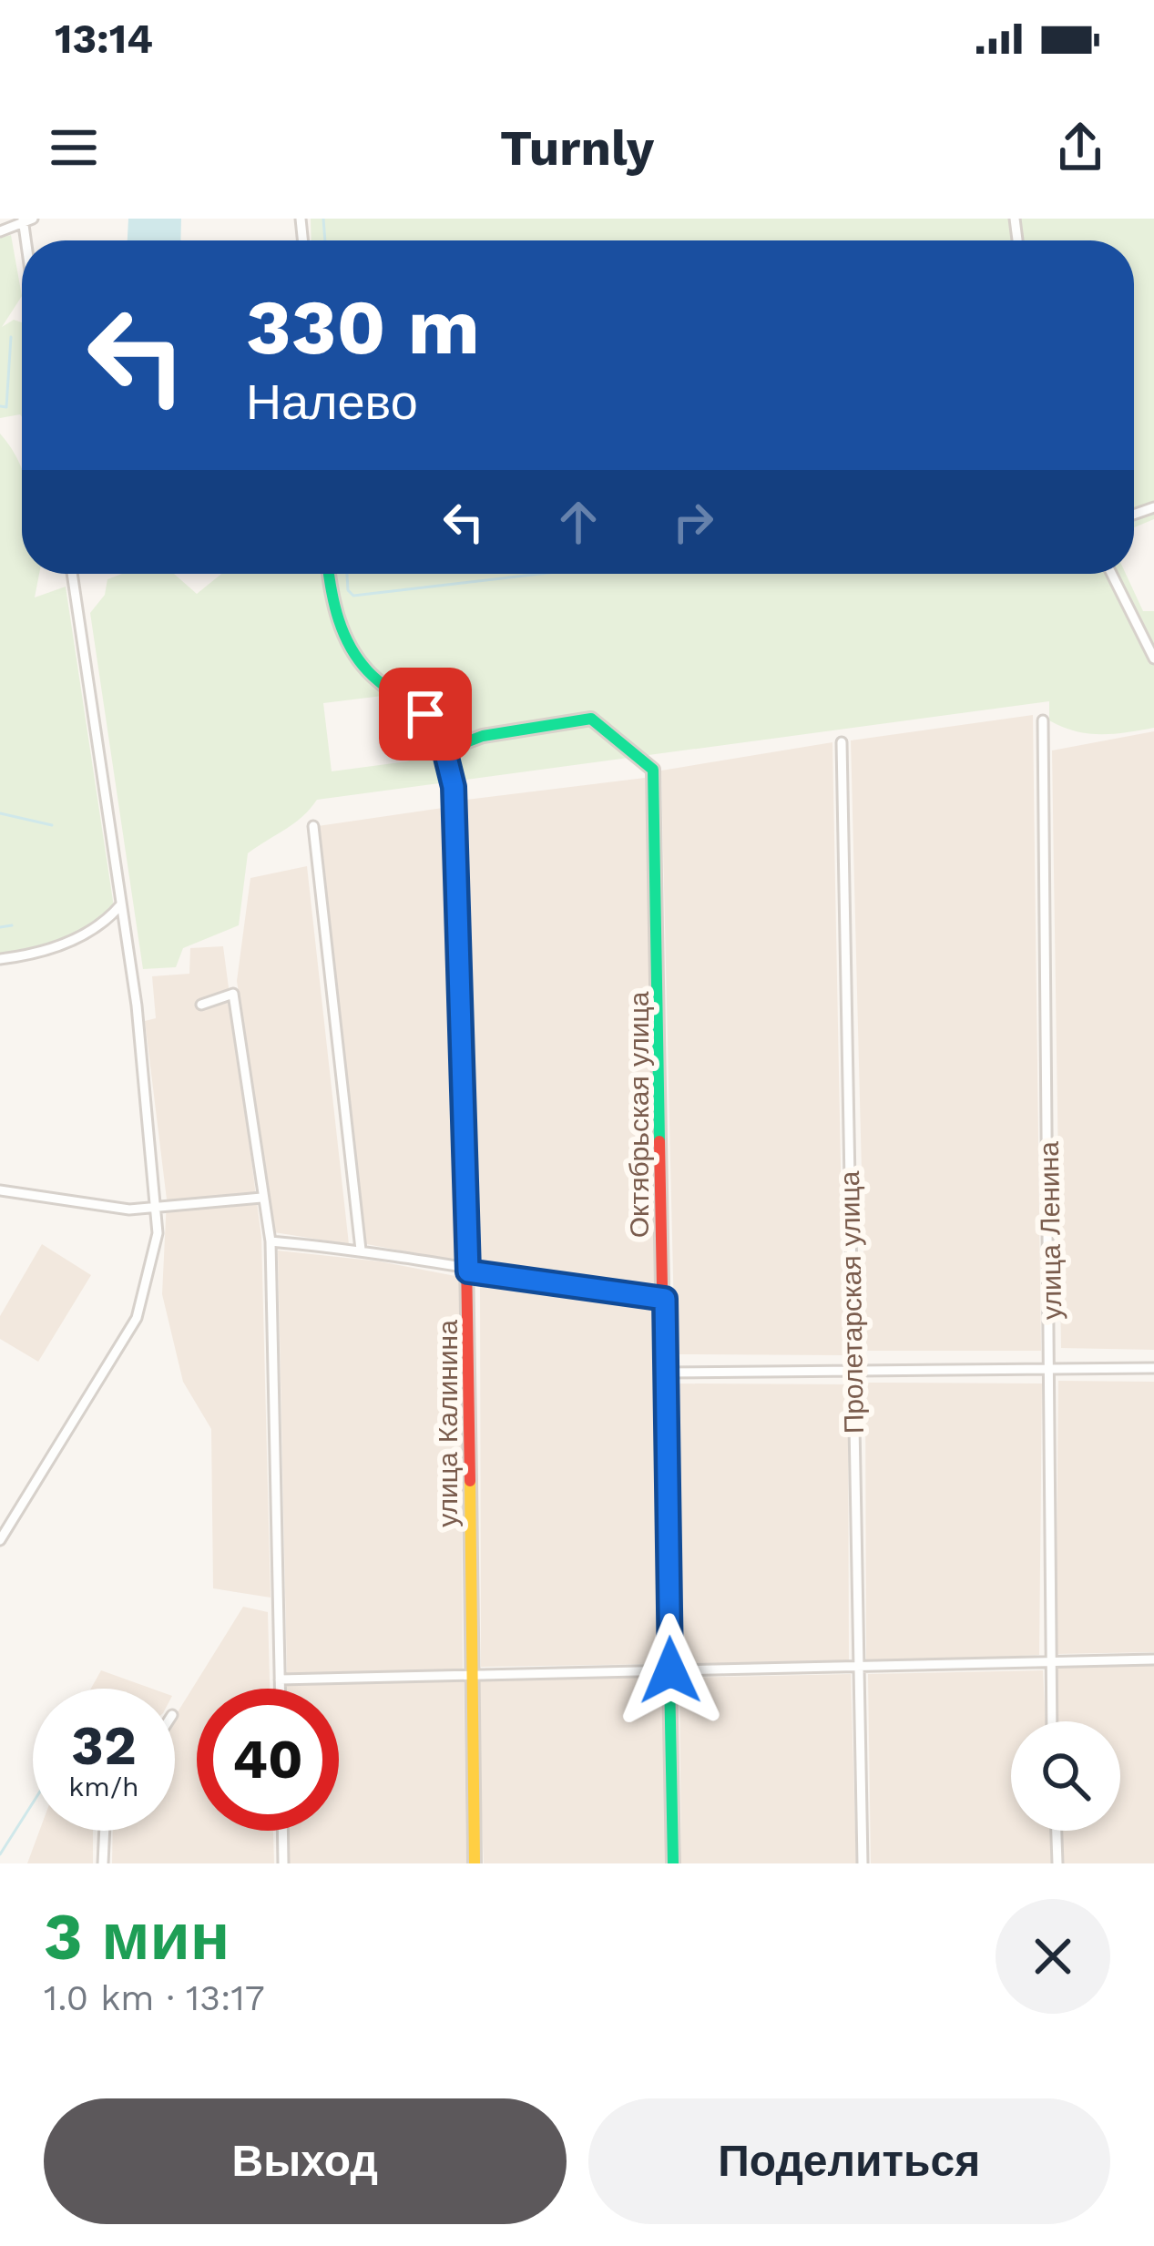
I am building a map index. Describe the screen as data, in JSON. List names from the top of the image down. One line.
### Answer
{"streets":{"street":["Октябрьская улица","улица Ленина","Пролетарская улица","улица Калинина"]},"crossings":[["Октябрьская улица","улица Калинина"]],"page":{"status":"13:14","header":"Turnly","turn":["330 m","Налево"],"speed":"32 km/h","limit":"40","heading":["3 мин","1.0 km · 13:17"],"buttons":["Выход","Поделиться"]}}
